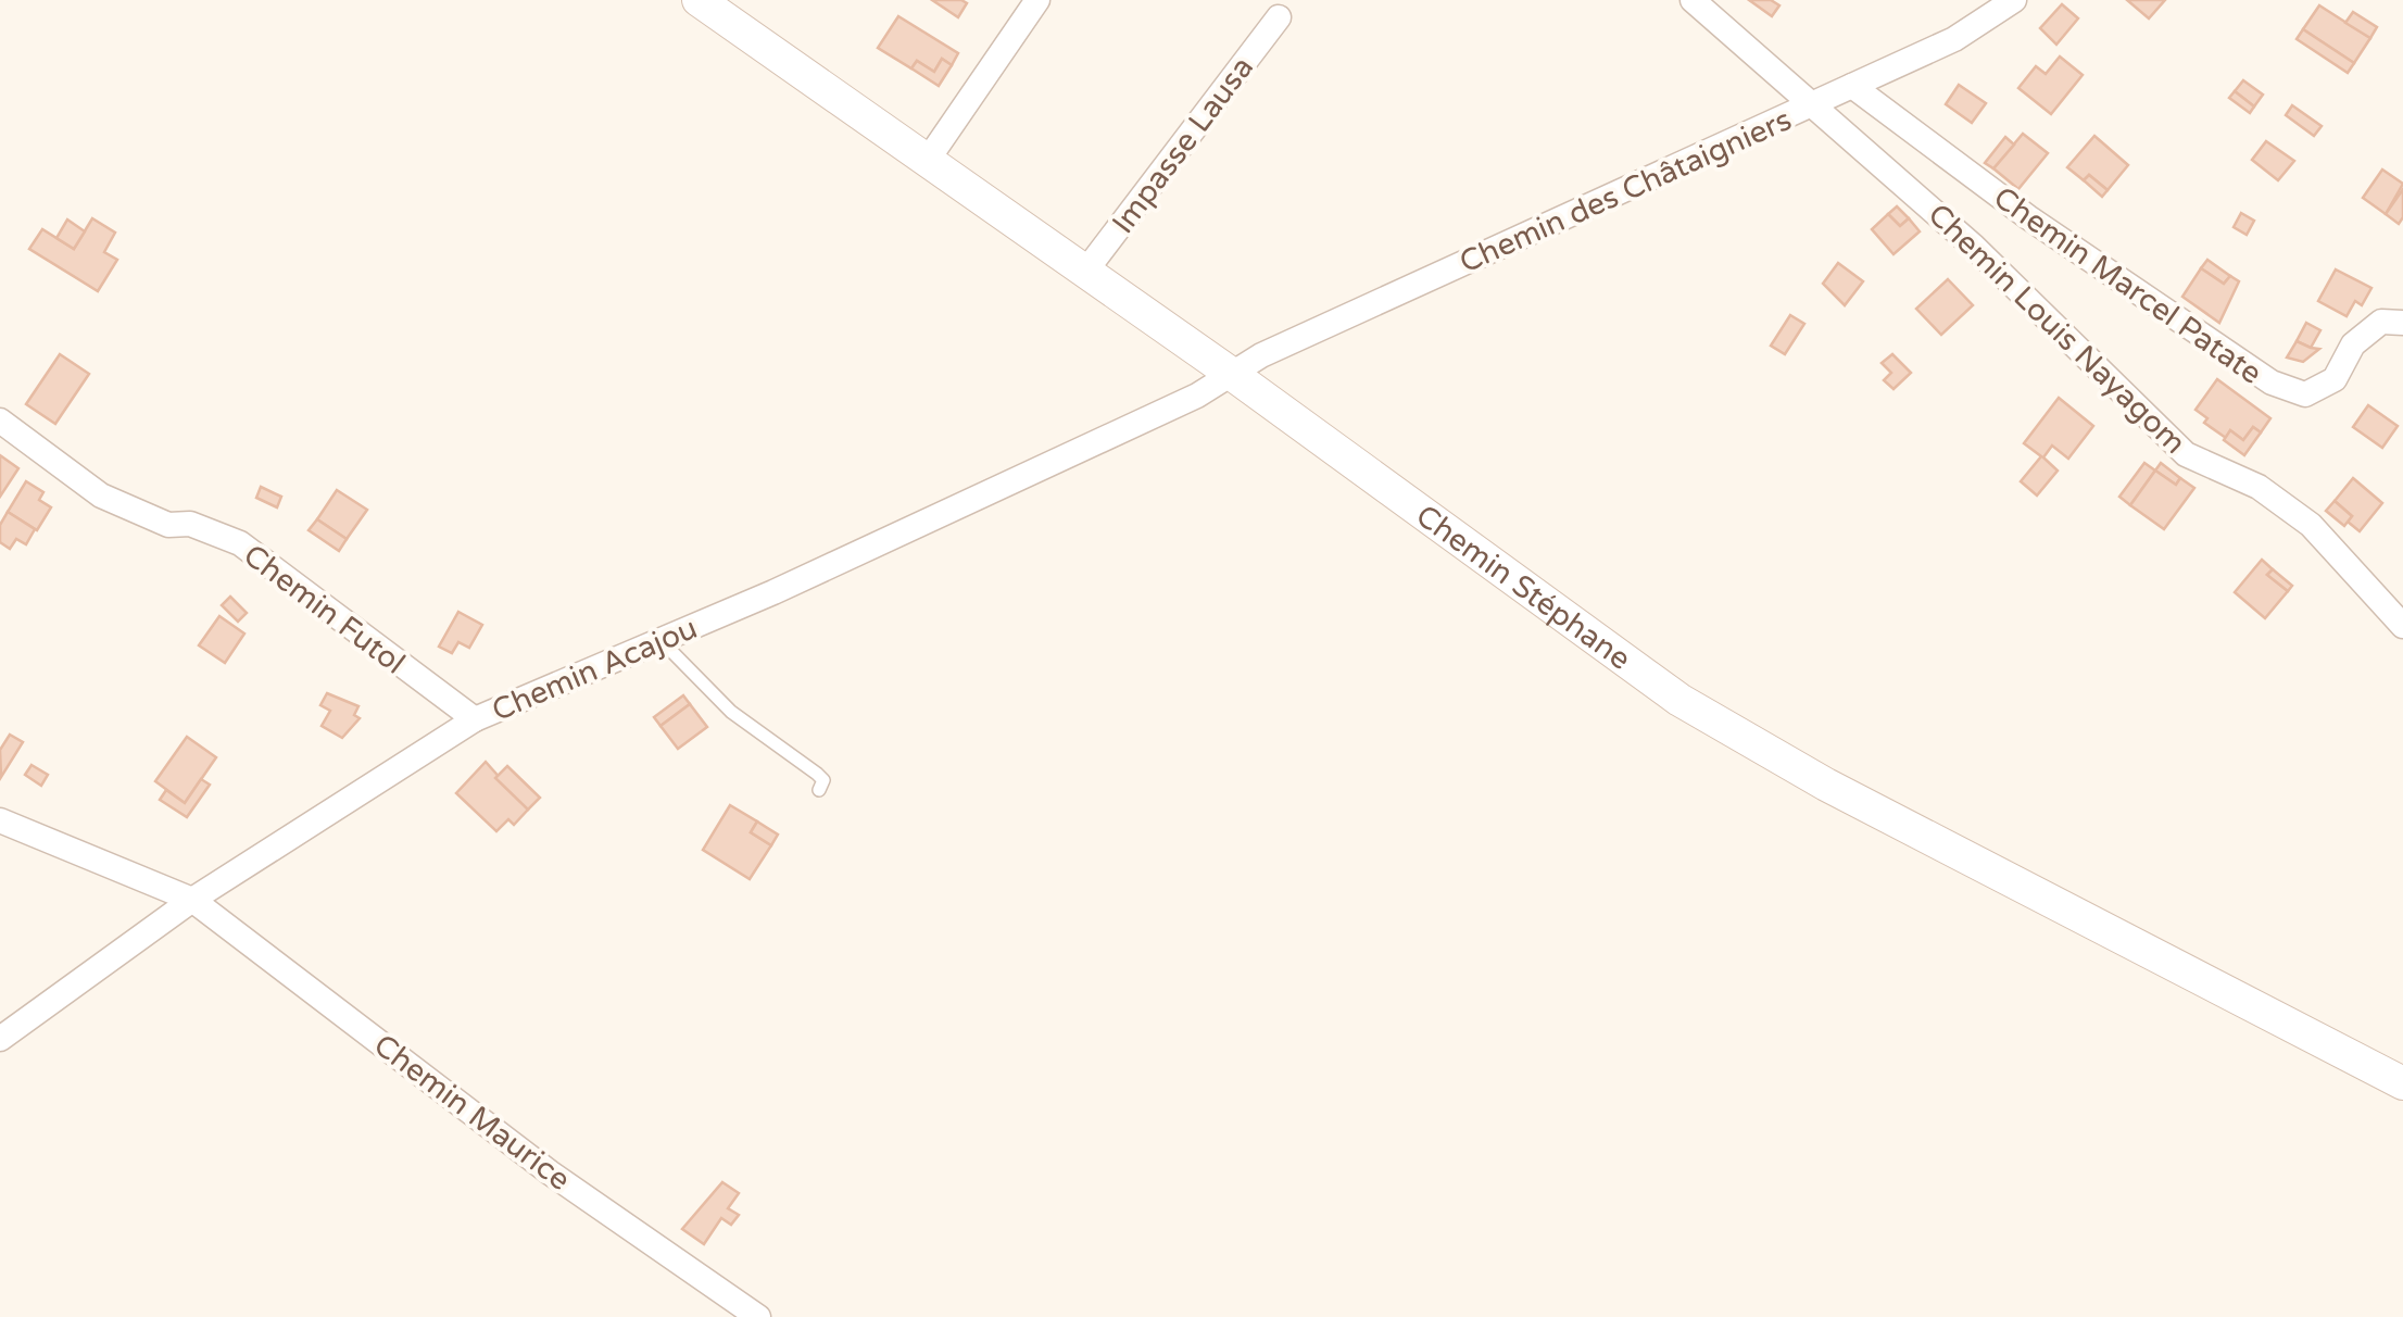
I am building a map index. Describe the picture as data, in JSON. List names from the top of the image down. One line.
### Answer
{"streets":{"main road":["Chemin Stéphane"],"street":["Impasse Lausa","Chemin des Châtaigniers","Chemin Marcel Patate","Chemin Louis Nayagom","Chemin Futol","Chemin Acajou","Chemin Maurice"]},"crossings":[["Impasse Lausa","Chemin Stéphane"],["Chemin des Châtaigniers","Chemin Marcel Patate"],["Chemin des Châtaigniers","Chemin Louis Nayagom"],["Chemin des Châtaigniers","Chemin Stéphane"],["Chemin des Châtaigniers","Chemin Acajou"],["Chemin Stéphane","Chemin Acajou"],["Chemin Futol","Chemin Acajou"],["Chemin Acajou","Chemin Maurice"]]}
